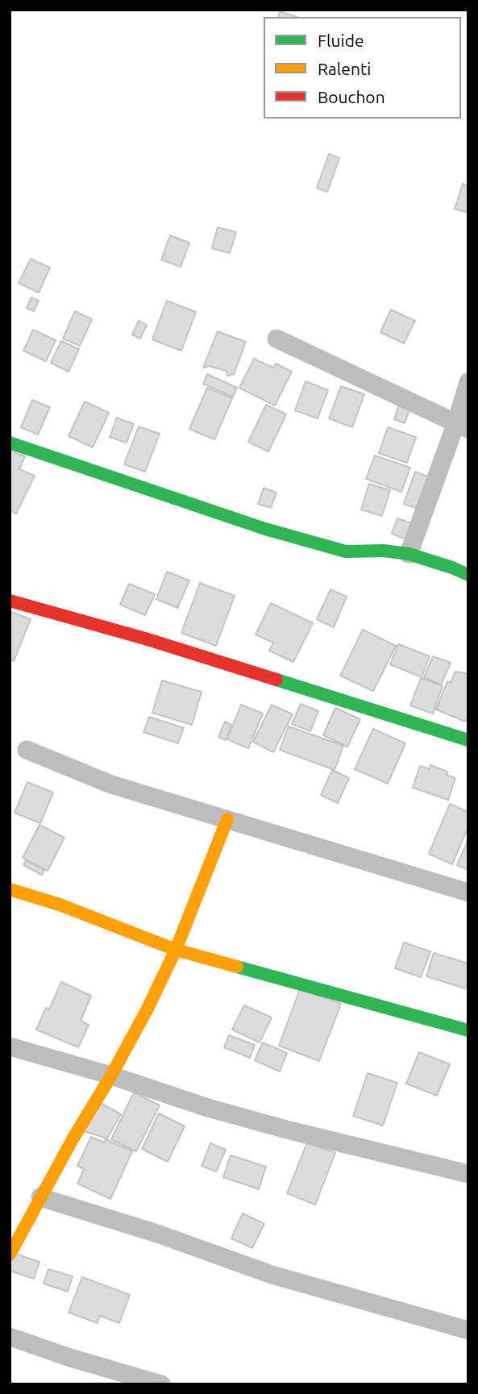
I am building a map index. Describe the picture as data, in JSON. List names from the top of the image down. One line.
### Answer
{"legend":["Fluide","Ralenti","Bouchon"]}
